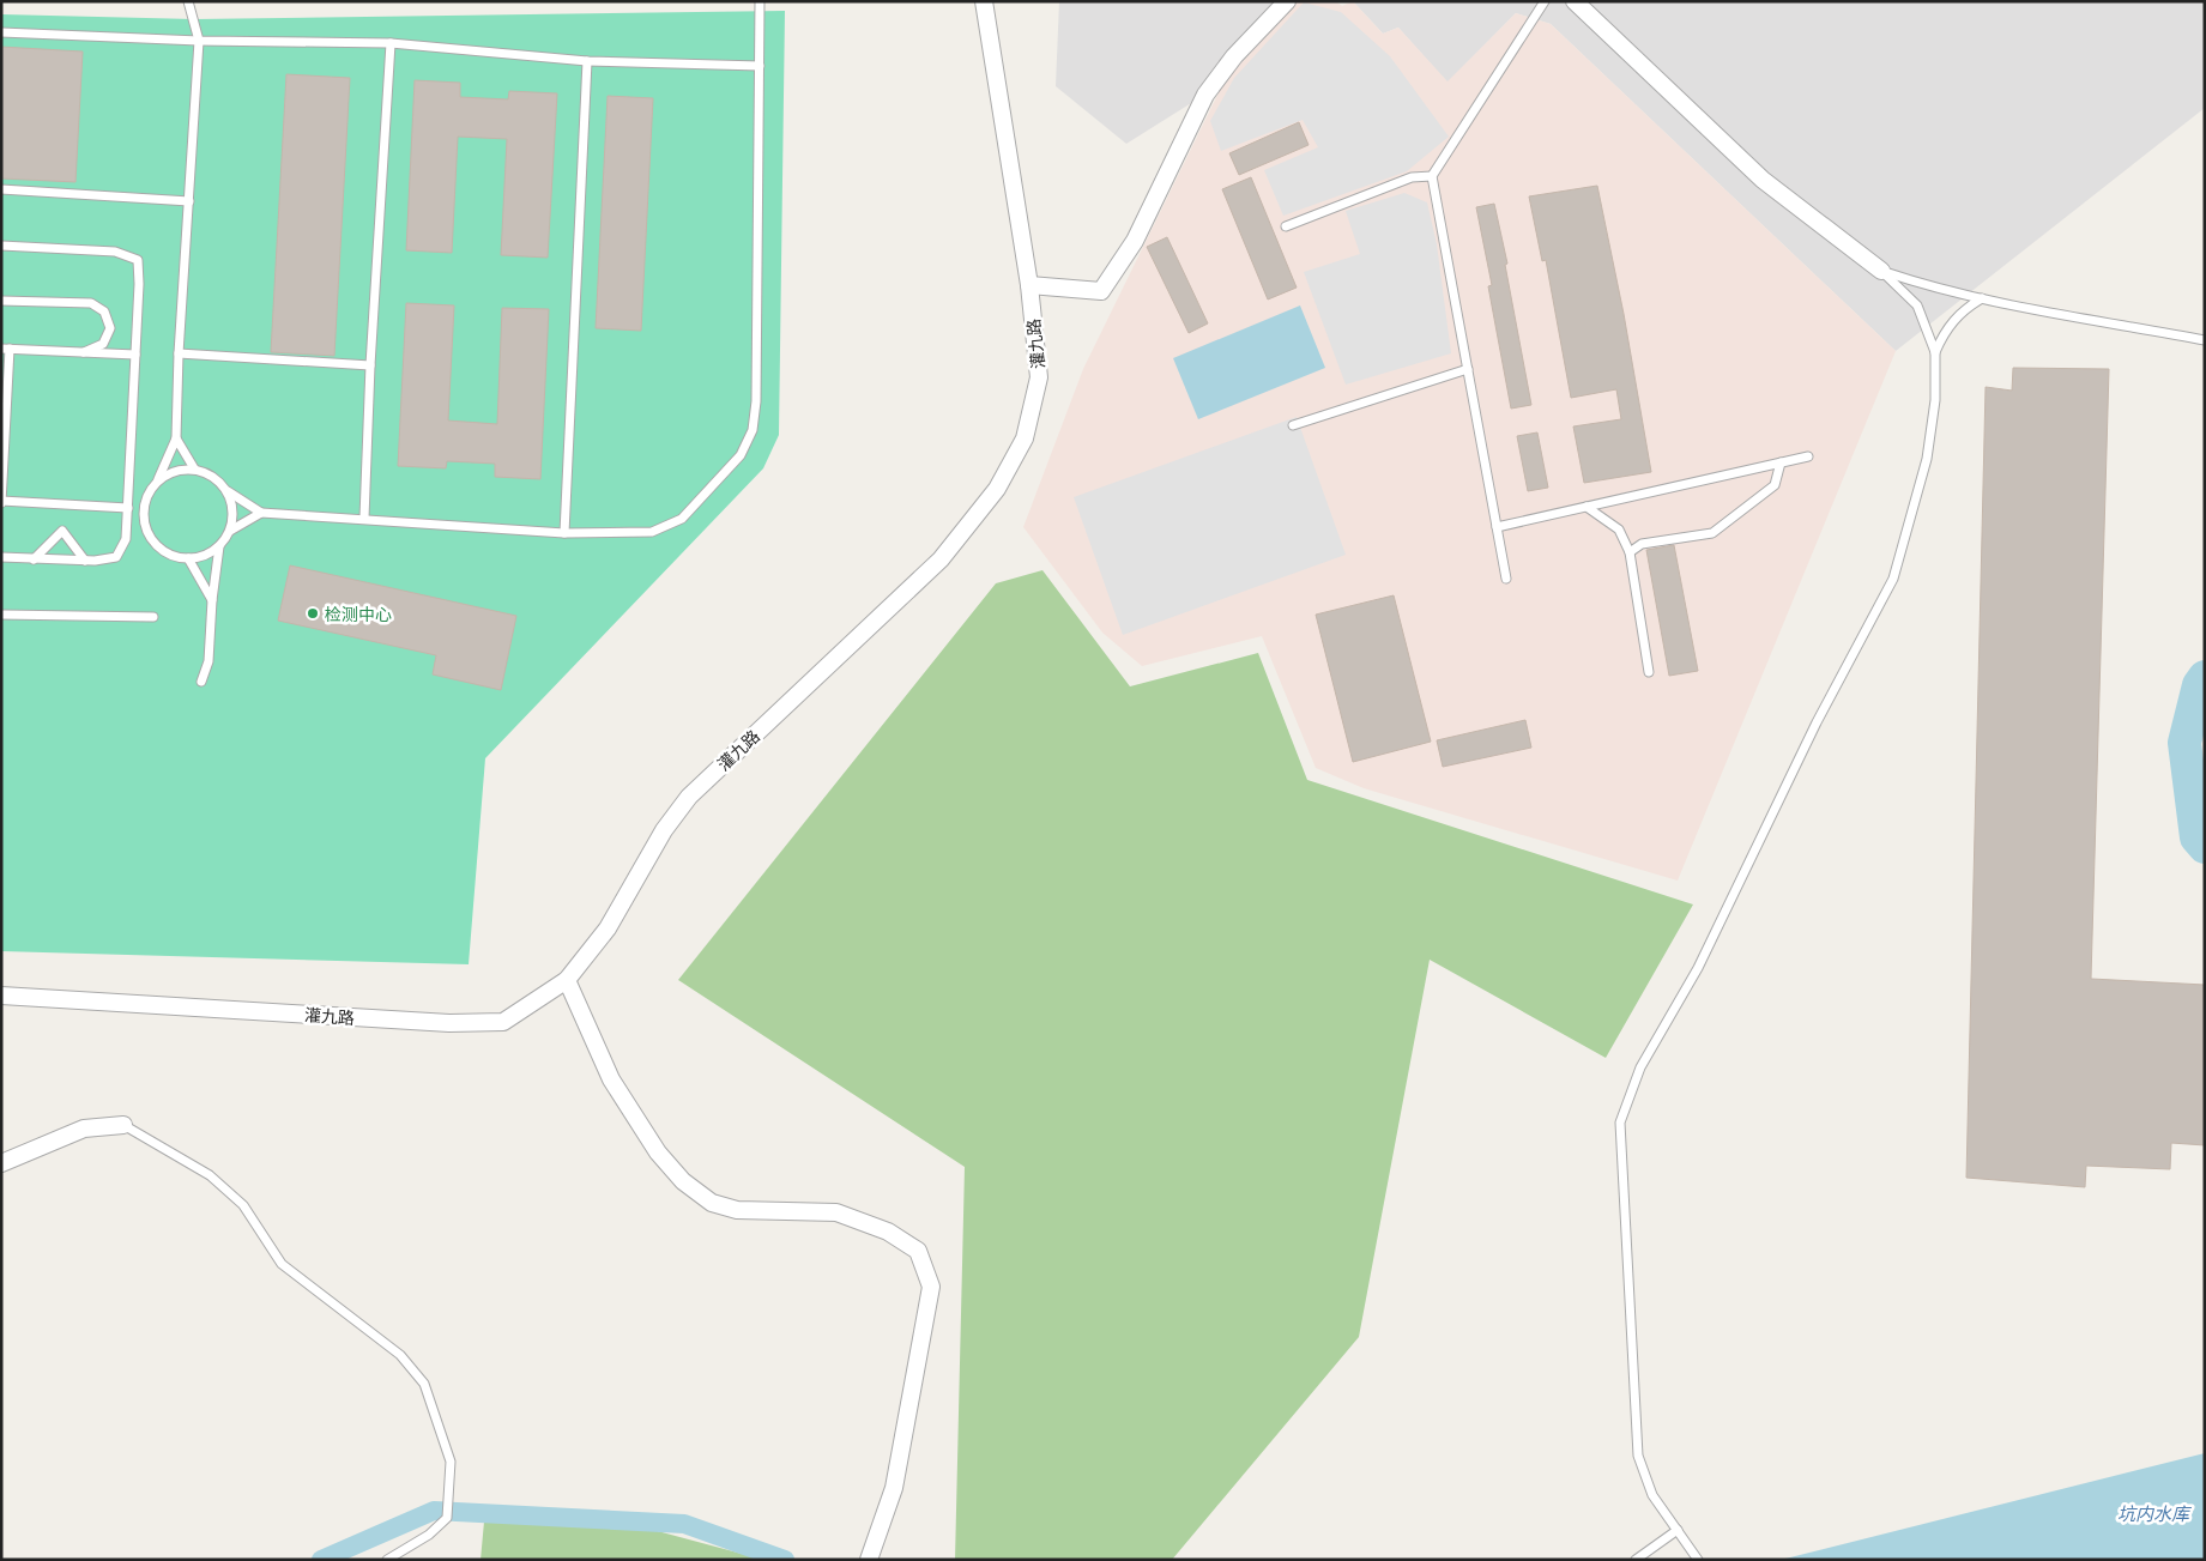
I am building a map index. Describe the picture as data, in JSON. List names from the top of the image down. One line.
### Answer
{"streets":{"street":["灌九路"]},"water":["坑内水库"],"places":["检测中心"]}
